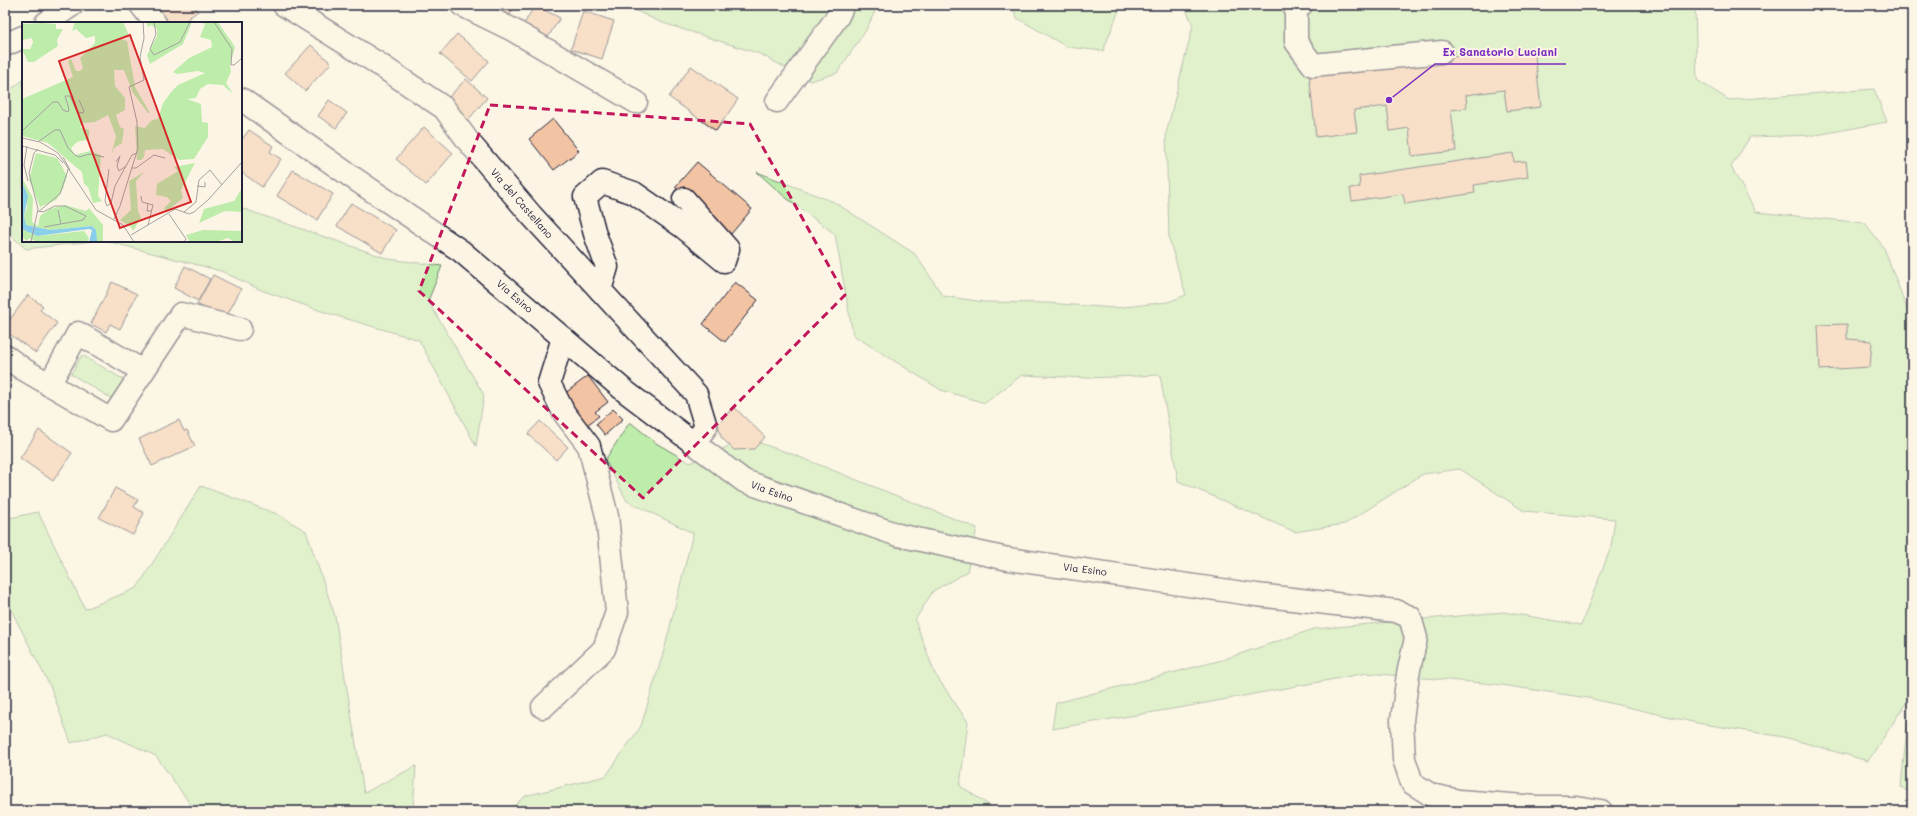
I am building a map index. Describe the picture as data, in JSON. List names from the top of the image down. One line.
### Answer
{"streets":{"street":["Via del Castellano","Via Esino"]},"crossings":[["Via del Castellano","Via Esino"]],"places":["Ex Sanatorio Luciani"]}
